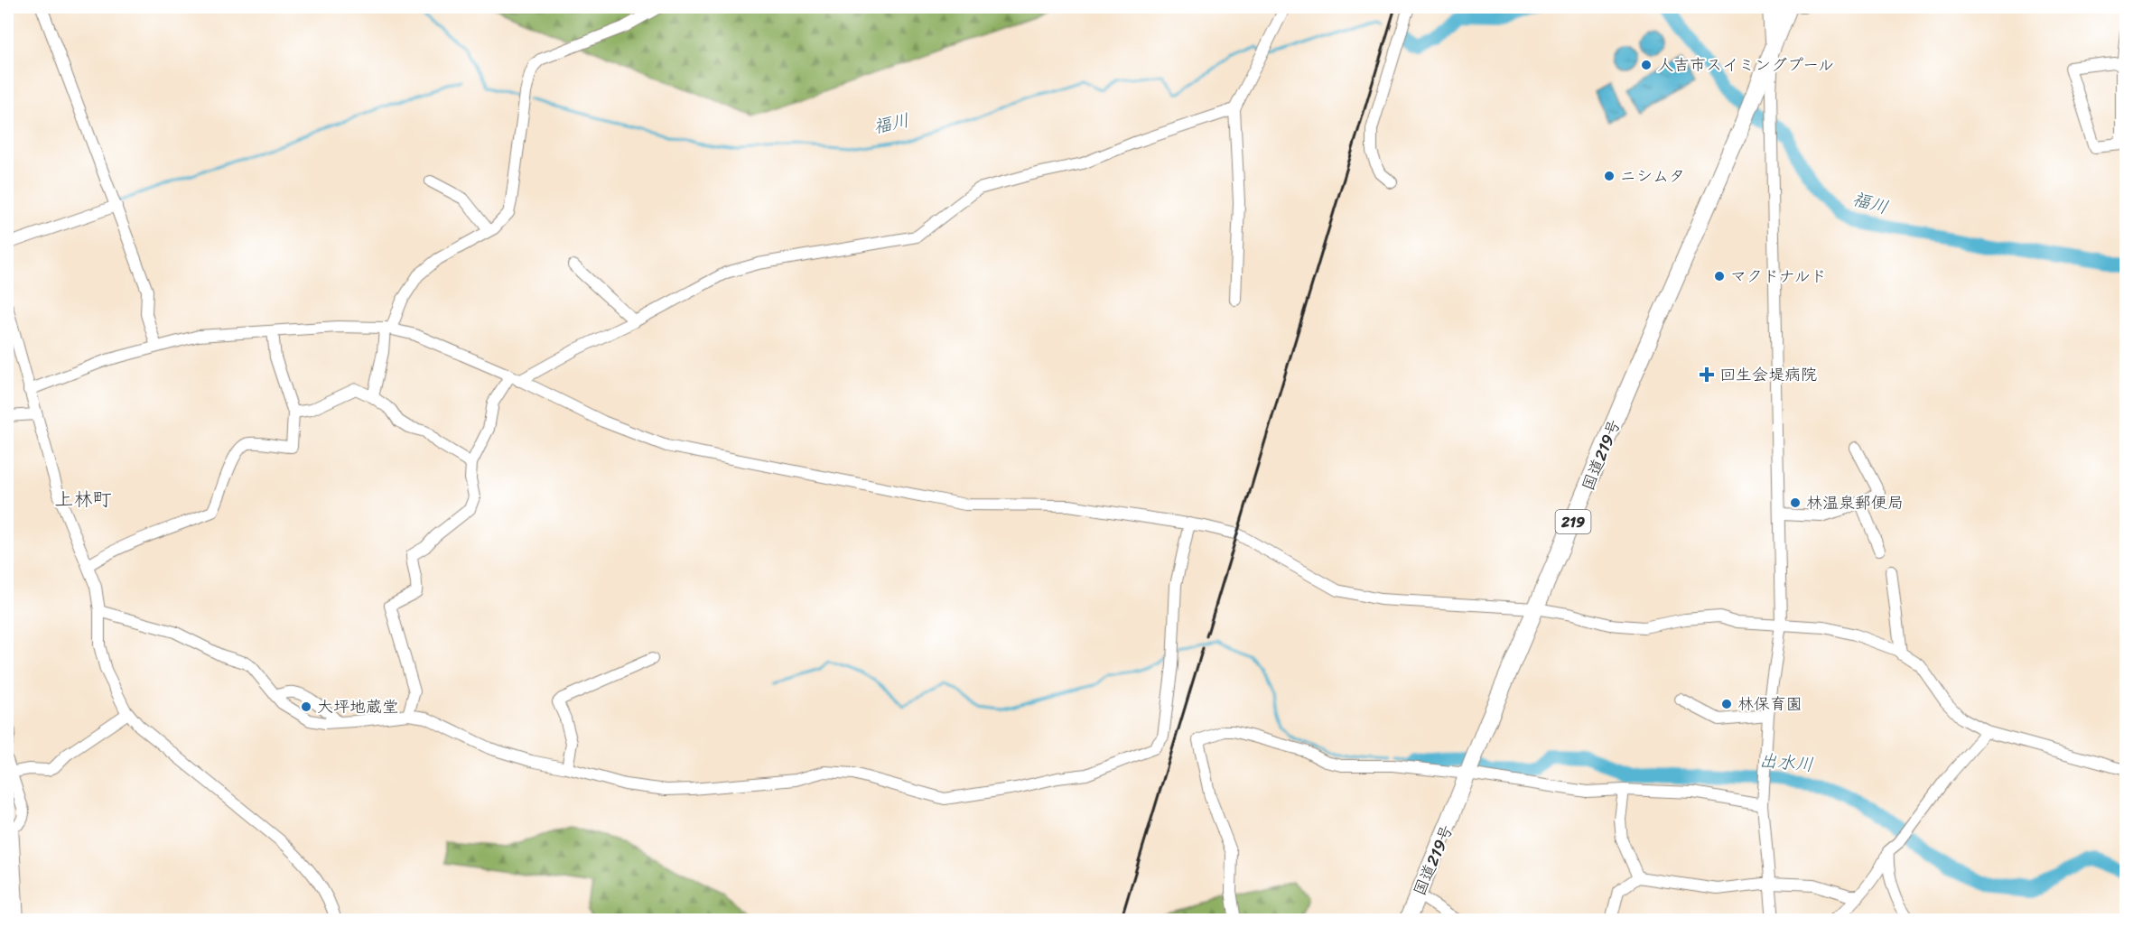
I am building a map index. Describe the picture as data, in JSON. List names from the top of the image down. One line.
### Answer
{"streets":{"highway":["国道219号","219"]},"crossings":[["国道219号","219"]],"districts":["上林町"],"water":["福川","出水川"],"places":{"other":["人吉市スイミングプール","ニシムタ","マクドナルド","林温泉郵便局","林保育園","大坪地蔵堂"],"health":["回生会堤病院"]}}
